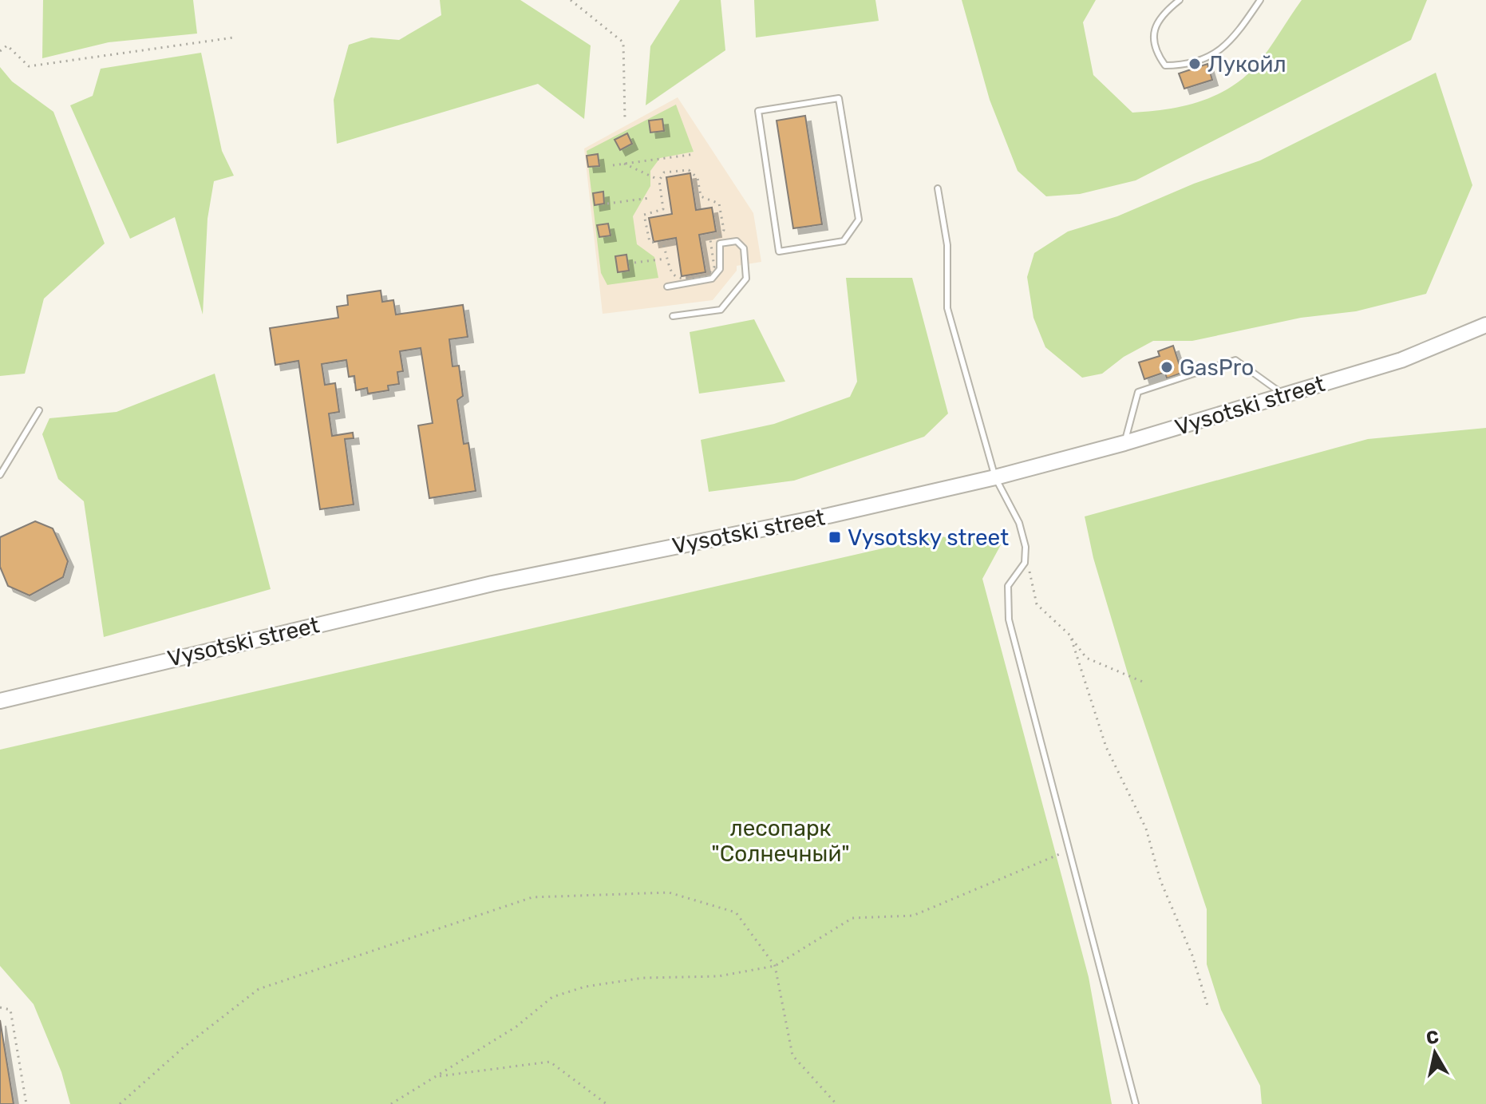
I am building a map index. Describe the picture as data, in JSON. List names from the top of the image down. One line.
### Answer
{"streets":{"main road":["Vysotski street"]},"parks":["лесопарк \"Солнечный\""],"places":{"other":["Лукойл","GasPro"],"transit":["Vysotsky street"]},"north":"top"}
